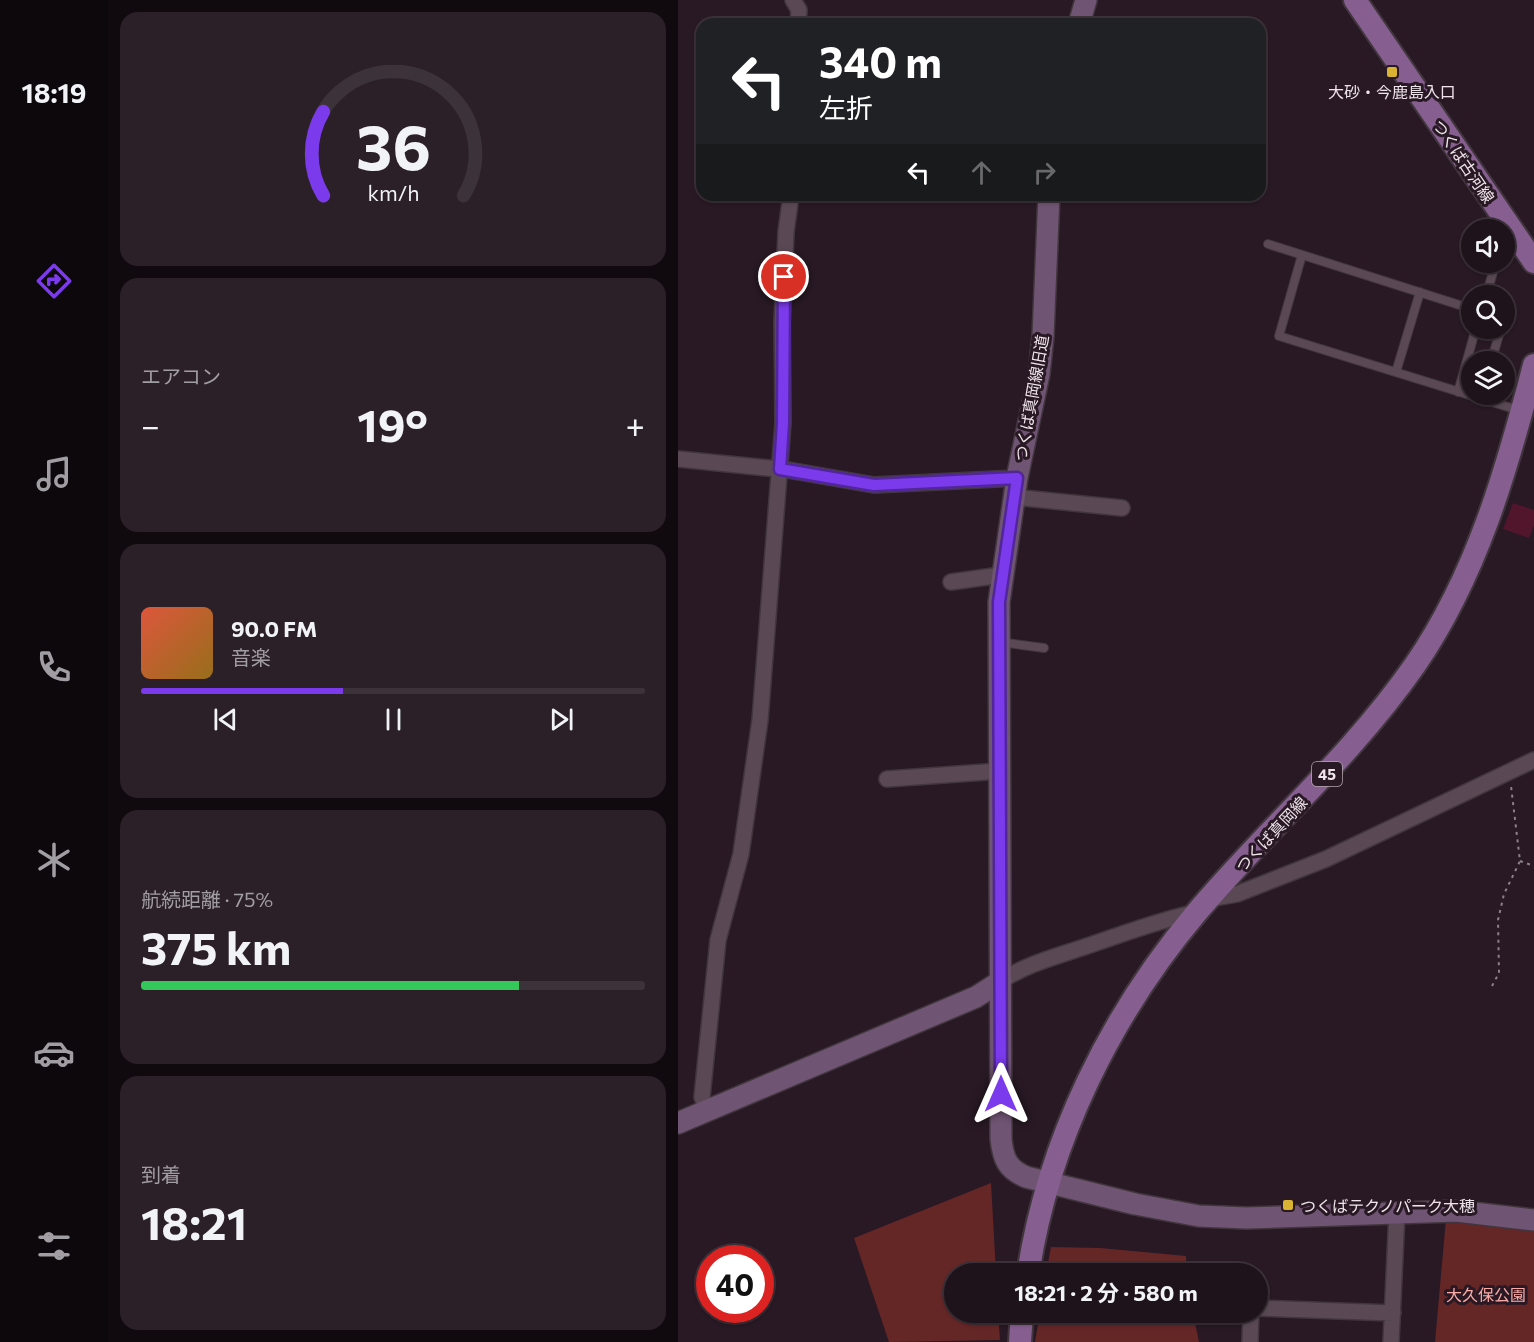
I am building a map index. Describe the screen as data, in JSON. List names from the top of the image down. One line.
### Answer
{"streets":{"main road":["つくば古河線","45","つくば真岡線"],"street":["つくば真岡線旧道"]},"crossings":[["つくば真岡線旧道","つくば真岡線"]],"parks":["大久保公園"],"places":{"transit":["大砂・今鹿島入口","つくばテクノパーク大穂"]},"page":{"tabs":"18:19","turn":["340 m","左折"],"tile":["エアコン",["航続距離 · 75%","375 km"],["到着","18:21"]],"heat":["−","19°","+"],"song":["90.0 FM","音楽"],"limit":"40","trip":"18:21 · 2 分 · 580 m","gauge":["36","km/h"]}}
